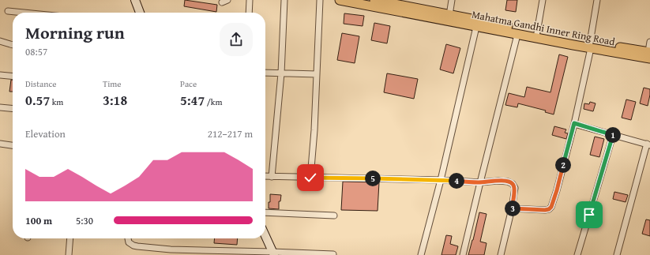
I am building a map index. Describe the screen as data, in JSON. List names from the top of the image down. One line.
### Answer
{"streets":{"main road":["Mahatma Gandhi Inner Ring Road"]},"page":{"heading":["Morning run","08:57"],"stats":[["Distance","0.57 km"],["Time","3:18"],["Pace","5:47 /km"]],"chart":["Elevation","212–217 m"],"pins":["1","2","5","4","3"],"list":[{"name":"100 m","note":"5:30"}]}}
